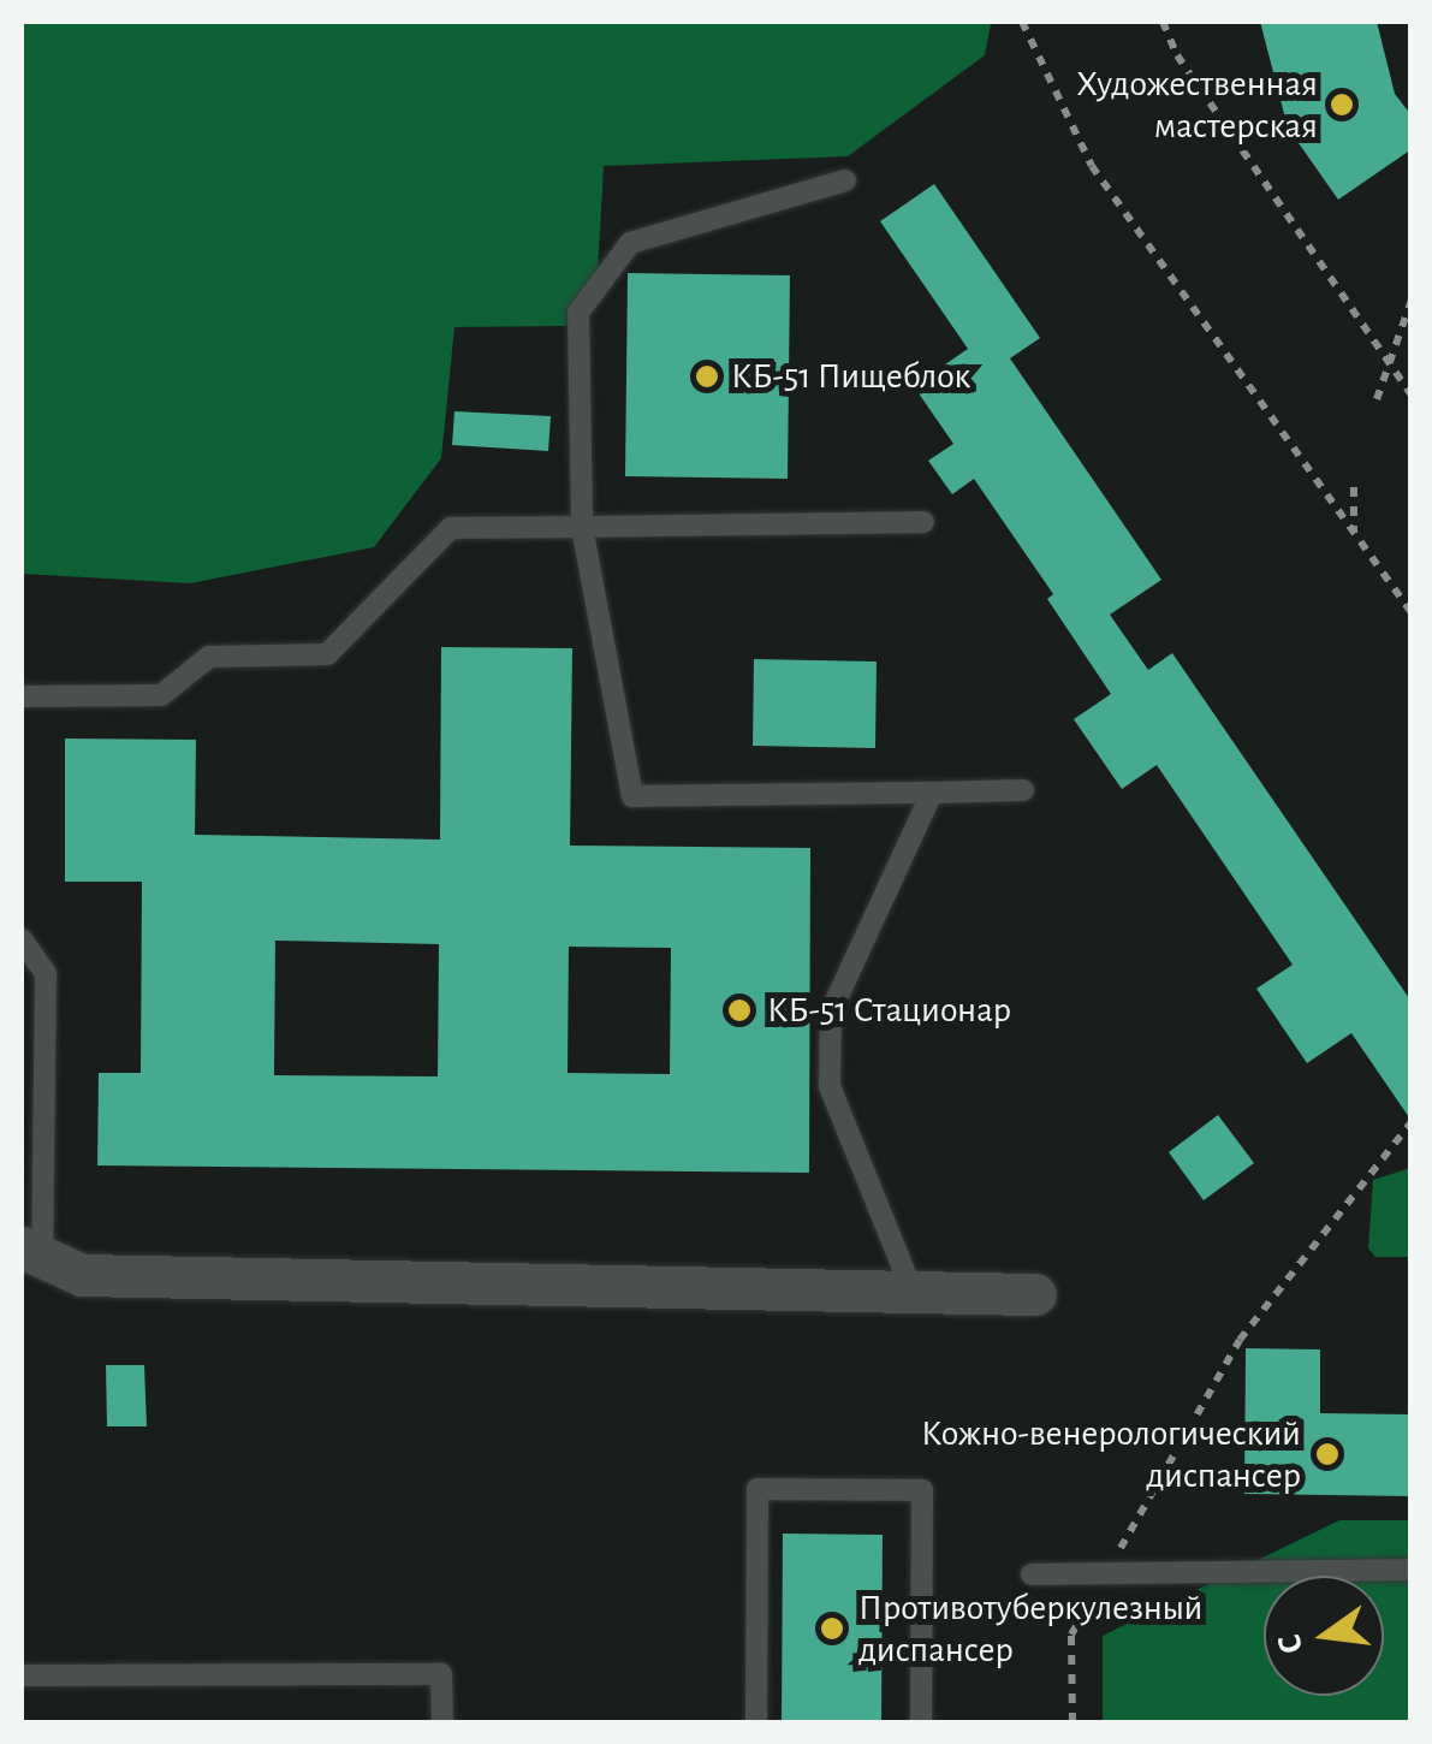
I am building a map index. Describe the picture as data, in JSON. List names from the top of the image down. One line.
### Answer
{"places":["Художественная мастерская","КБ-51 Пищеблок","КБ-51 Стационар","Кожно-венерологический диспансер","Противотуберкулезный диспансер"],"north":"left"}
